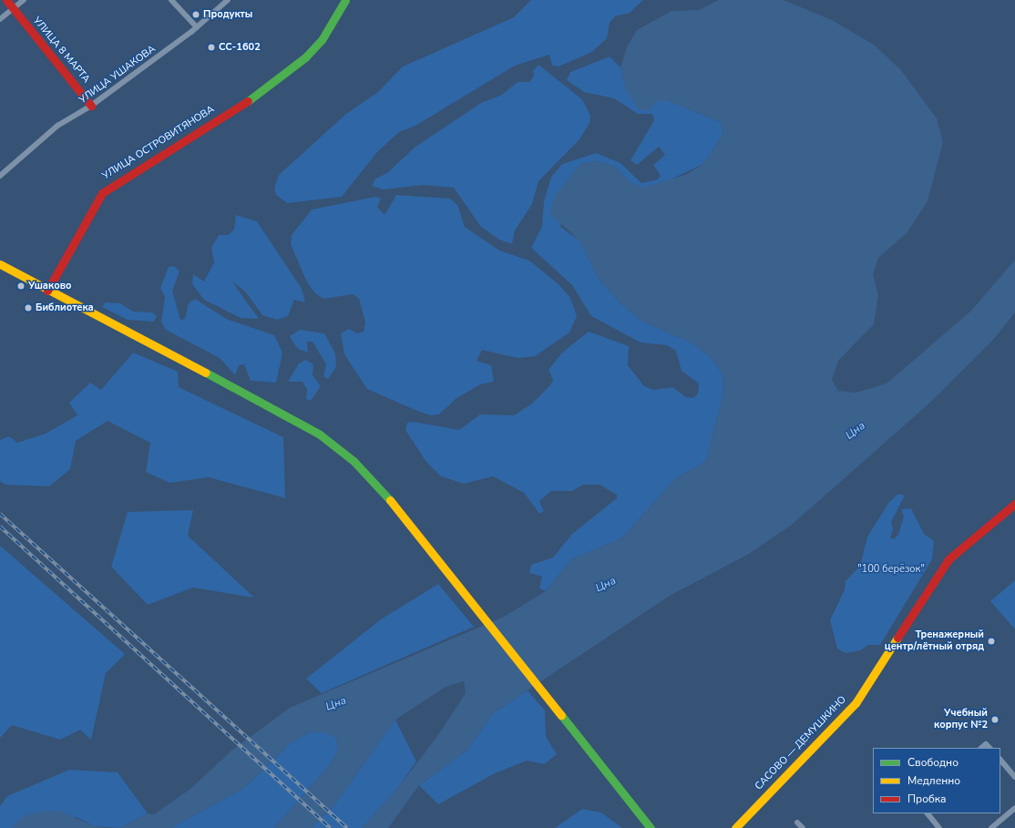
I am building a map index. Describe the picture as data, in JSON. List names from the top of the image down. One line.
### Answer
{"streets":{"street":["УЛИЦА 8 МАРТА","УЛИЦА УШАКОВА","УЛИЦА ОСТРОВИТЯНОВА","САСОВО — ДЕМУШКИНО"]},"crossings":[["УЛИЦА 8 МАРТА","УЛИЦА УШАКОВА"]],"water":["Цна"],"parks":["\"100 берёзок\""],"places":["Продукты","СС-1602","Ушаково","Библиотека","Тренажерный центр/лётный отряд","Учебный корпус №2"],"legend":["Свободно","Медленно","Пробка"]}
